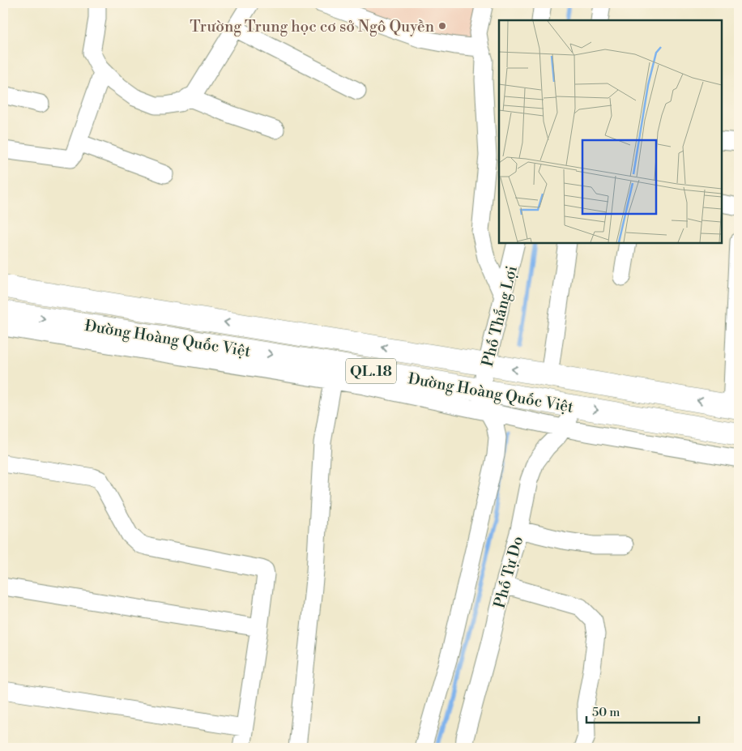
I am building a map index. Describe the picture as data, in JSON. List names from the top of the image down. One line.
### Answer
{"streets":{"highway":["Đường Hoàng Quốc Việt","QL.18"],"street":["Phố Thắng Lợi","Phố Tự Do"]},"crossings":[["Phố Thắng Lợi","Đường Hoàng Quốc Việt"],["Đường Hoàng Quốc Việt","Phố Tự Do"]],"places":["Trường Trung học cơ sở Ngô Quyền"],"scale_bar":"50 m"}
